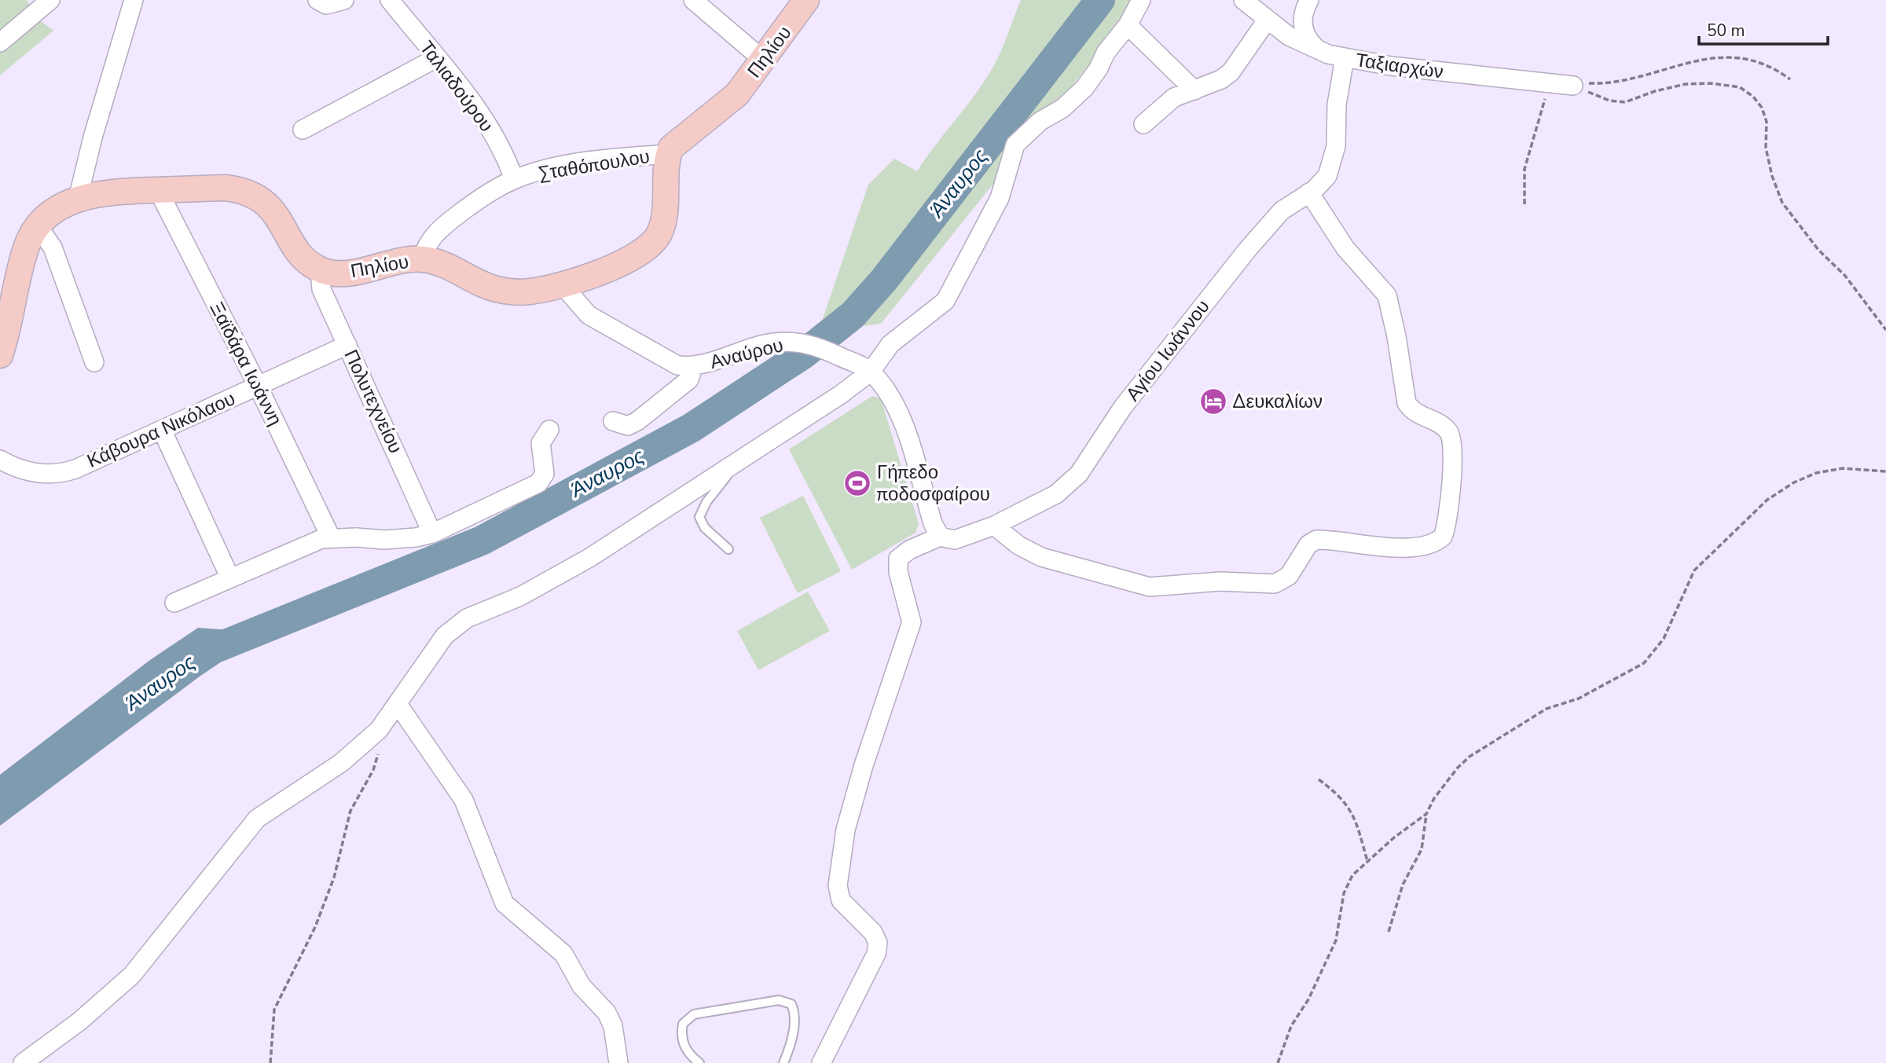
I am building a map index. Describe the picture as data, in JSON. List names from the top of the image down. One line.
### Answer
{"streets":{"main road":["Πηλίου"],"street":["Ταξιαρχών","Ταλιαδούρου","Σταθόπουλου","Αγίου Ιωάννου","Αναύρου","Ξαϊδάρα Ιωάννη","Πολυτεχνείου","Κάβουρα Νικόλαου"]},"crossings":[["Πηλίου","Σταθόπουλου"],["Πηλίου","Αναύρου"],["Πηλίου","Πολυτεχνείου"],["Ταξιαρχών","Αγίου Ιωάννου"],["Ταλιαδούρου","Σταθόπουλου"],["Αγίου Ιωάννου","Αναύρου"],["Ξαϊδάρα Ιωάννη","Κάβουρα Νικόλαου"],["Πολυτεχνείου","Κάβουρα Νικόλαου"]],"water":["Άναυρος"],"places":{"hotel":["Δευκαλίων"],"sports":["Γήπεδο ποδοσφαίρου"]},"scale_bar":"50 m"}
